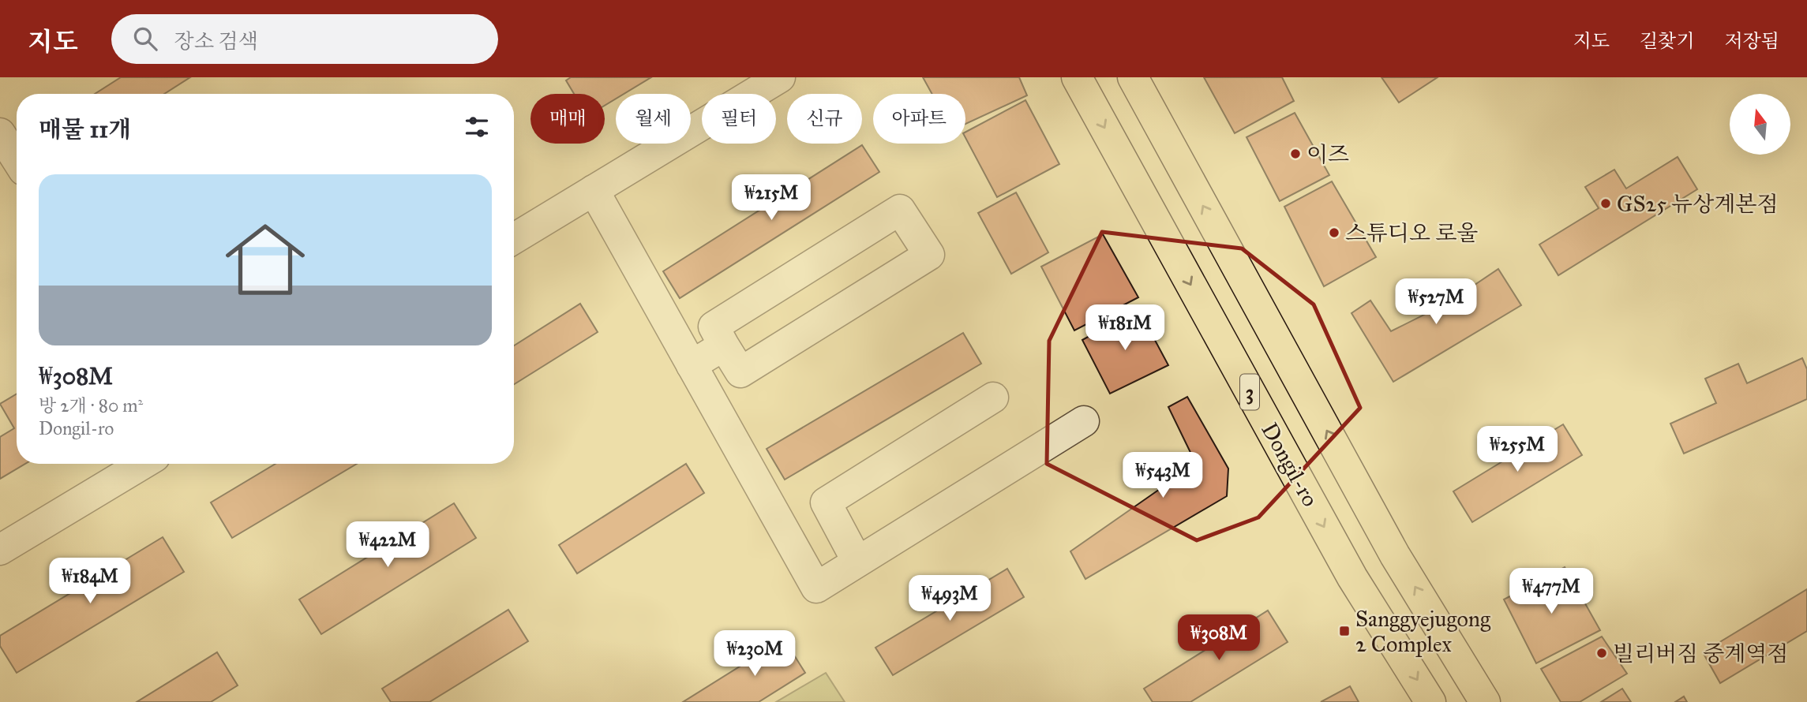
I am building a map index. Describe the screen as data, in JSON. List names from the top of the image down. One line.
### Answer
{"streets":{"main road":["3","Dongil-ro"]},"places":{"other":["이즈","GS25 뉴상계본점","스튜디오 로울","빌리버짐 중계역점"],"transit":["Sanggyejugong 2 Complex"]},"north":"top","page":{"header":"지도","search":"장소 검색","nav":["지도","길찾기","저장됨"],"chip":["매매","월세","필터","신규","아파트"],"heading":"매물 11개","list":[{"name":"₩308M","note":"방 2개 · 80 m² · Dongil-ro"}],"price":["₩215M","₩527M","₩181M","₩255M","₩543M","₩422M","₩184M","₩477M","₩493M","₩308M","₩230M"]}}
